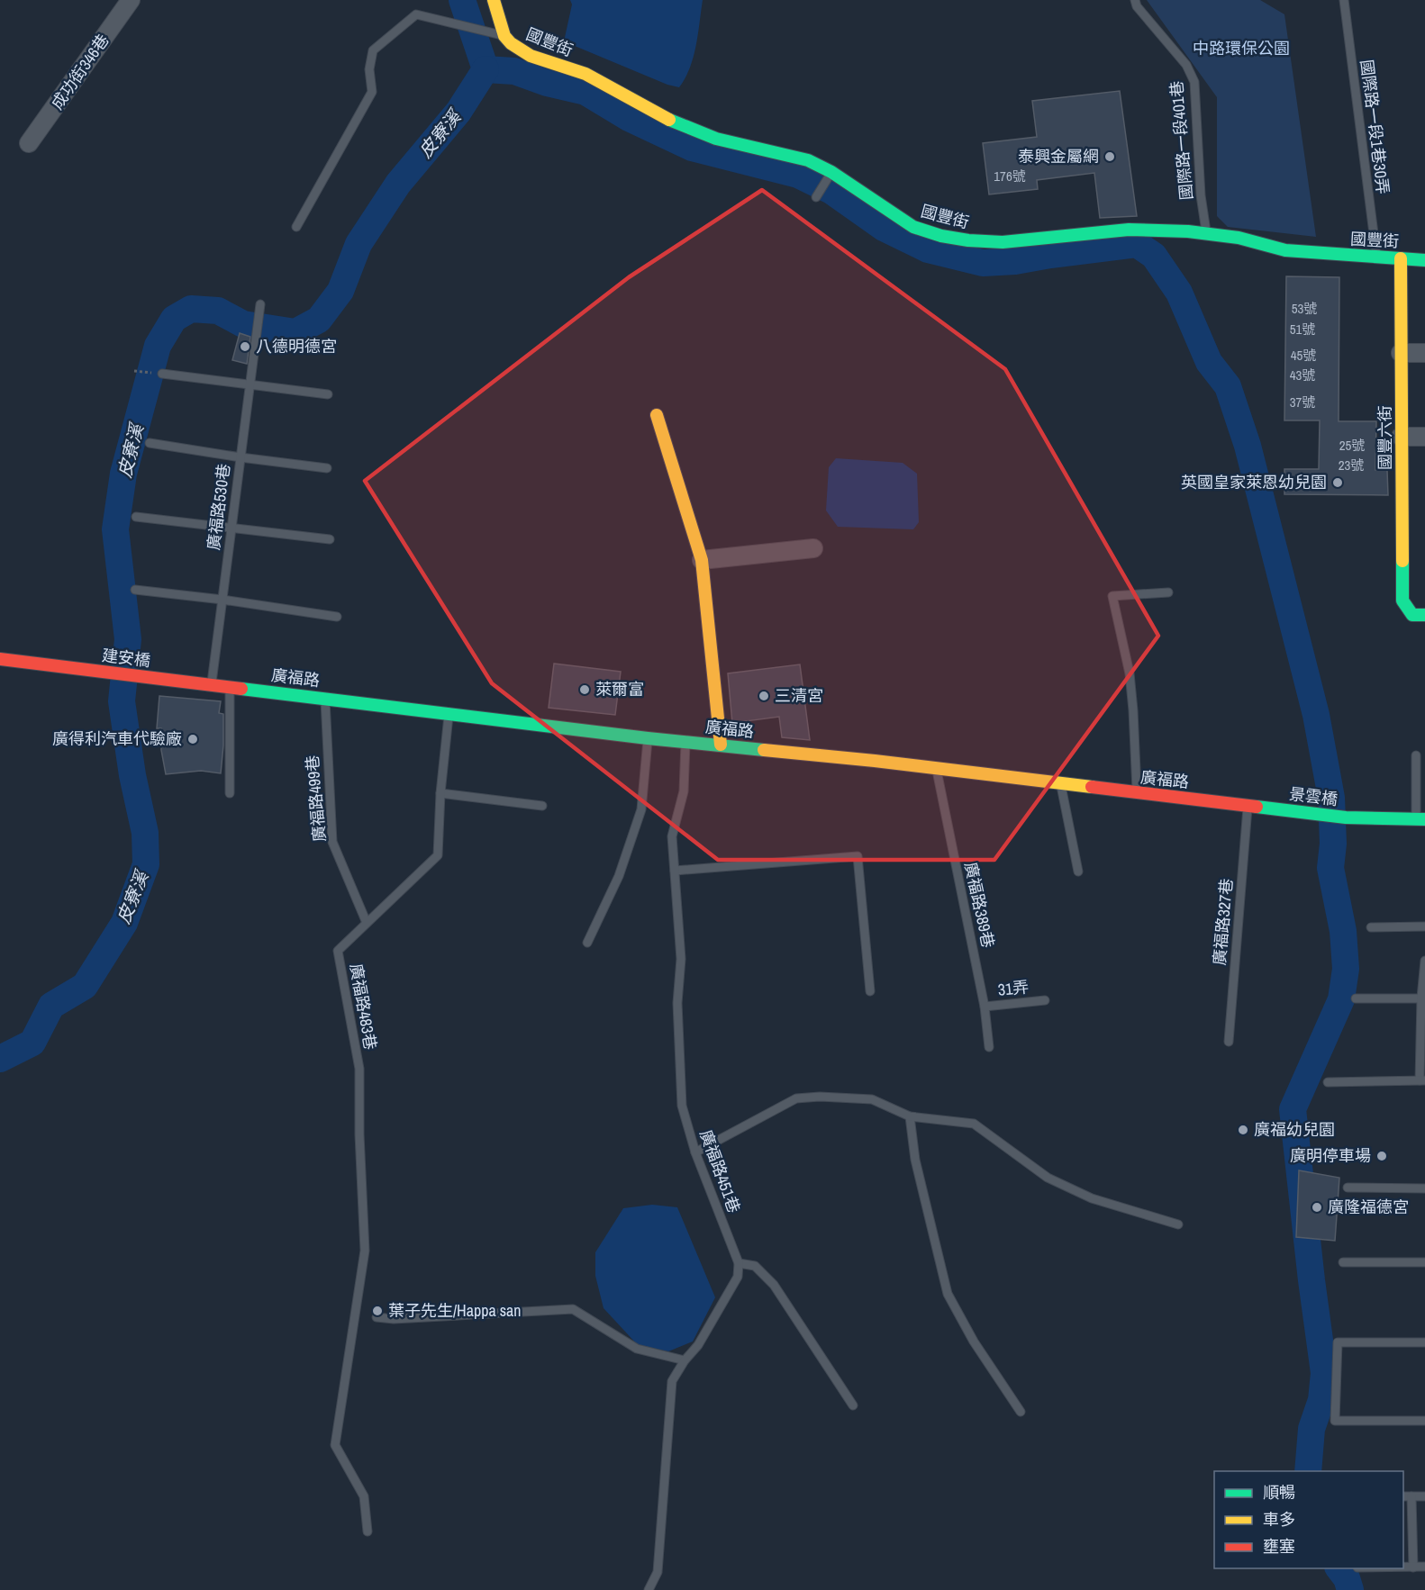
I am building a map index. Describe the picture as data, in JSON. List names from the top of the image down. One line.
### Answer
{"streets":{"street":["國豐街","成功街346巷","國豐六街","建安橋","廣福路","景雲橋"],"lane":["國際路一段1巷30弄","國際路一段401巷","廣福路530巷","廣福路499巷","廣福路389巷","廣福路327巷","31弄","廣福路483巷","廣福路451巷"]},"crossings":[["國豐街","國際路一段1巷30弄"],["國豐街","國際路一段401巷"],["國豐街","國豐六街"],["廣福路530巷","廣福路"],["建安橋","廣福路"],["廣福路","景雲橋"],["廣福路","廣福路499巷"],["廣福路","廣福路389巷"],["廣福路","廣福路327巷"],["廣福路","廣福路483巷"],["廣福路","廣福路451巷"],["廣福路499巷","廣福路483巷"],["廣福路389巷","31弄"]],"water":["皮寮溪"],"parks":["中路環保公園"],"places":["泰興金屬網","八德明德宮","英國皇家萊恩幼兒園","萊爾富","三清宮","廣得利汽車代驗廠","廣福幼兒園","廣明停車場","廣隆福德宮","葉子先生/Happa san"],"house_numbers":["176號","53號","51號","45號","43號","37號","25號","23號"],"legend":["順暢","車多","壅塞"]}
